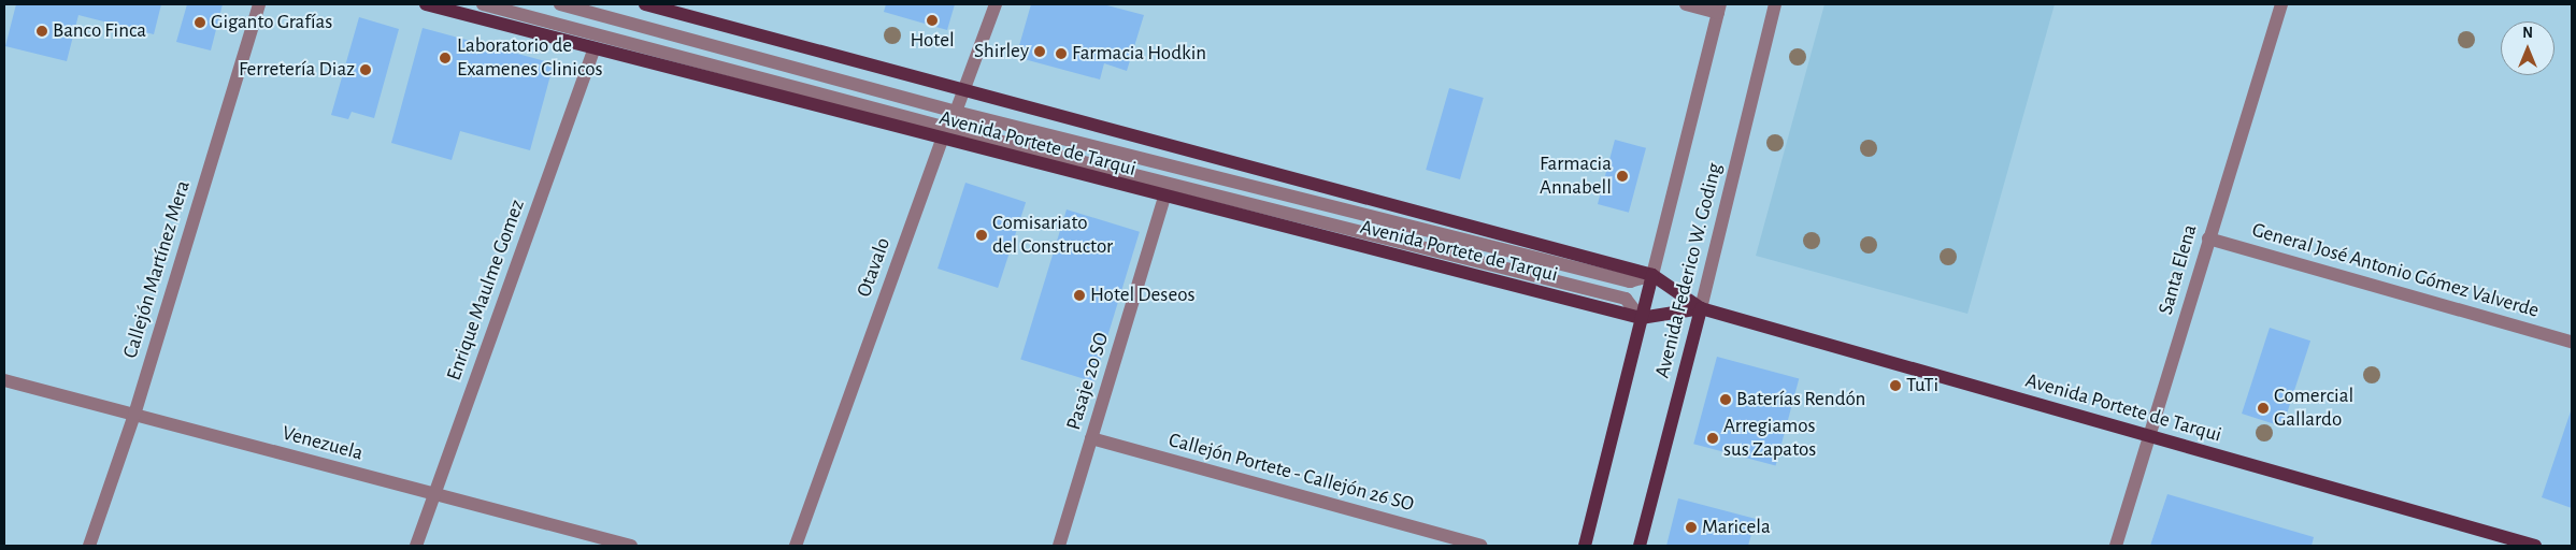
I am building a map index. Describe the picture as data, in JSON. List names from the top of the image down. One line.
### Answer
{"streets":{"main road":["Avenida Portete de Tarqui","Avenida Federico W. Goding"],"street":["Otavalo","Callejón Martínez Mera","Santa Elena","General José Antonio Gómez Valverde","Enrique Maulme Gomez","Pasaje 20 SO","Venezuela","Callejón Portete - Callejón 26 SO"]},"crossings":[["Avenida Portete de Tarqui","Otavalo"],["Avenida Portete de Tarqui","Santa Elena"],["Avenida Portete de Tarqui","Avenida Federico W. Goding"],["Avenida Portete de Tarqui","Enrique Maulme Gomez"],["Avenida Portete de Tarqui","Pasaje 20 SO"],["Callejón Martínez Mera","Venezuela"],["Santa Elena","General José Antonio Gómez Valverde"],["Enrique Maulme Gomez","Venezuela"],["Pasaje 20 SO","Callejón Portete - Callejón 26 SO"]],"places":["Hotel","Giganto Grafías","Banco Finca","Shirley","Farmacia Hodkin","Laboratorio de Examenes Clinicos","Ferretería Diaz","Farmacia Annabell","Comisariato del Constructor","Hotel Deseos","TuTi","Baterías Rendón","Comercial Gallardo","Arregiamos sus Zapatos","Maricela"],"north":"top"}
